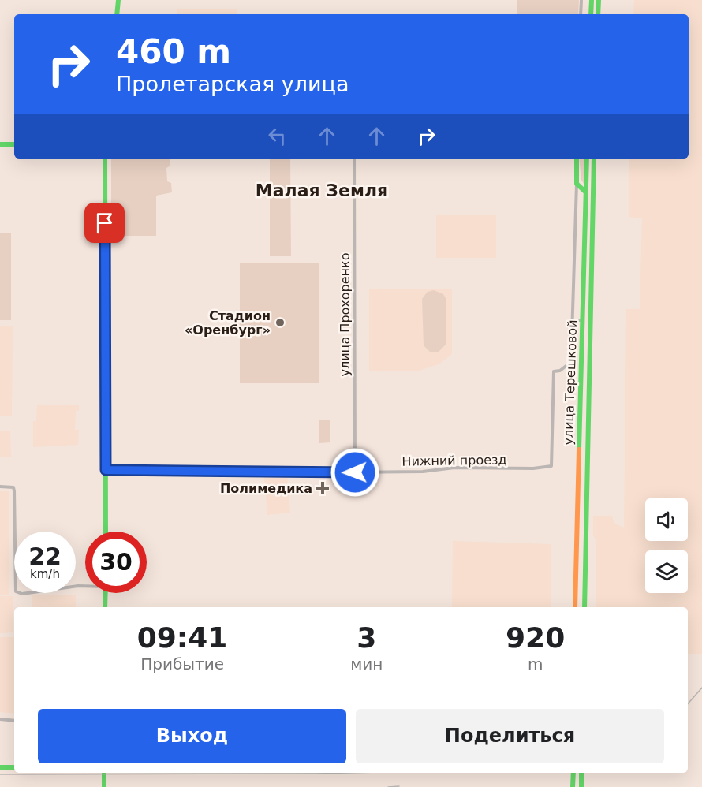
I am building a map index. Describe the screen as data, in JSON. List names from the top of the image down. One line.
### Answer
{"streets":{"main road":["улица Терешковой"],"street":["улица Прохоренко","Нижний проезд"]},"crossings":[["улица Прохоренко","Нижний проезд"]],"districts":["Малая Земля"],"places":{"other":["Стадион «Оренбург»"],"health":["Полимедика"]},"page":{"turn":["460 m","Пролетарская улица"],"speed":"22 km/h","limit":"30","eta":["09:41","Прибытие","3","мин","920","m"],"buttons":["Выход","Поделиться"]}}
